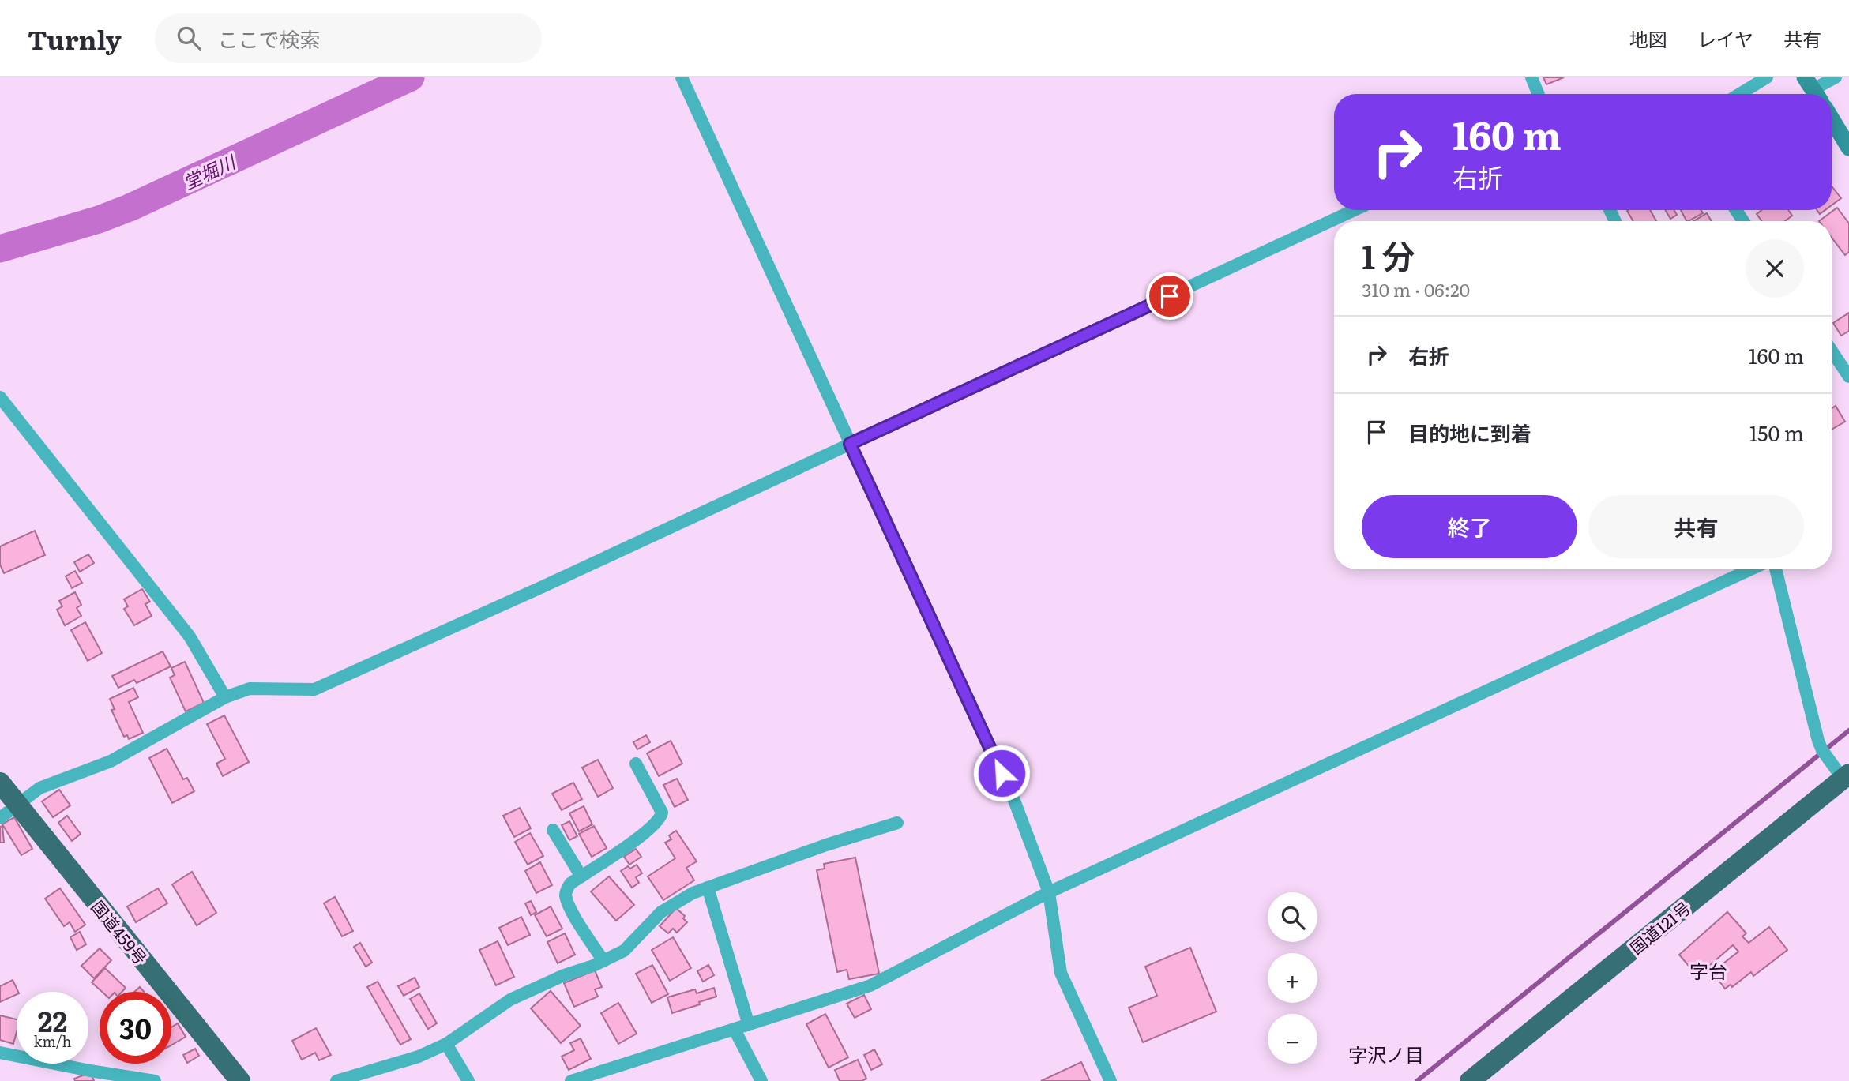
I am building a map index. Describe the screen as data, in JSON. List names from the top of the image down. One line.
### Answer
{"streets":{"highway":["国道121号","国道459号"]},"districts":["字台","字沢ノ目"],"water":["堂堀川"],"page":{"header":"Turnly","search":"ここで検索","nav":["地図","レイヤ","共有"],"turn":["160 m","右折"],"heading":["1 分","310 m · 06:20"],"list":[{"name":"右折","value":"160 m"},{"name":"目的地に到着","value":"150 m"}],"buttons":["終了","共有"],"map_buttons":["+","−"],"speed":"22 km/h","limit":"30"}}
